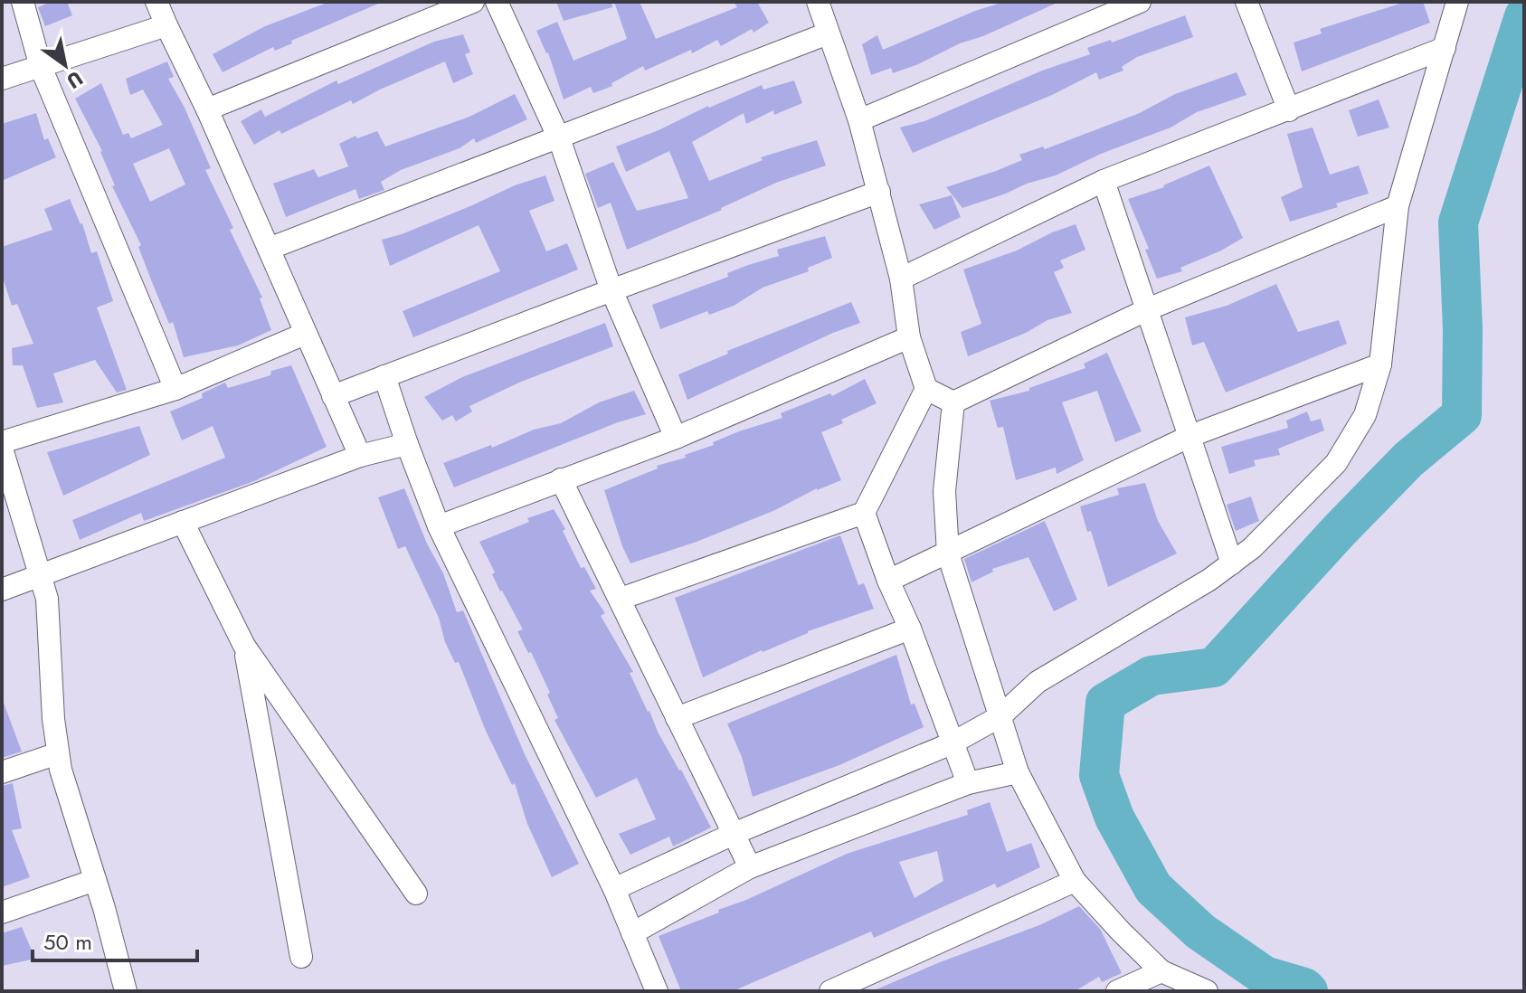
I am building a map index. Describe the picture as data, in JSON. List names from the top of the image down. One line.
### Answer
{"scale_bar":"50 m","north":"bottom right"}
